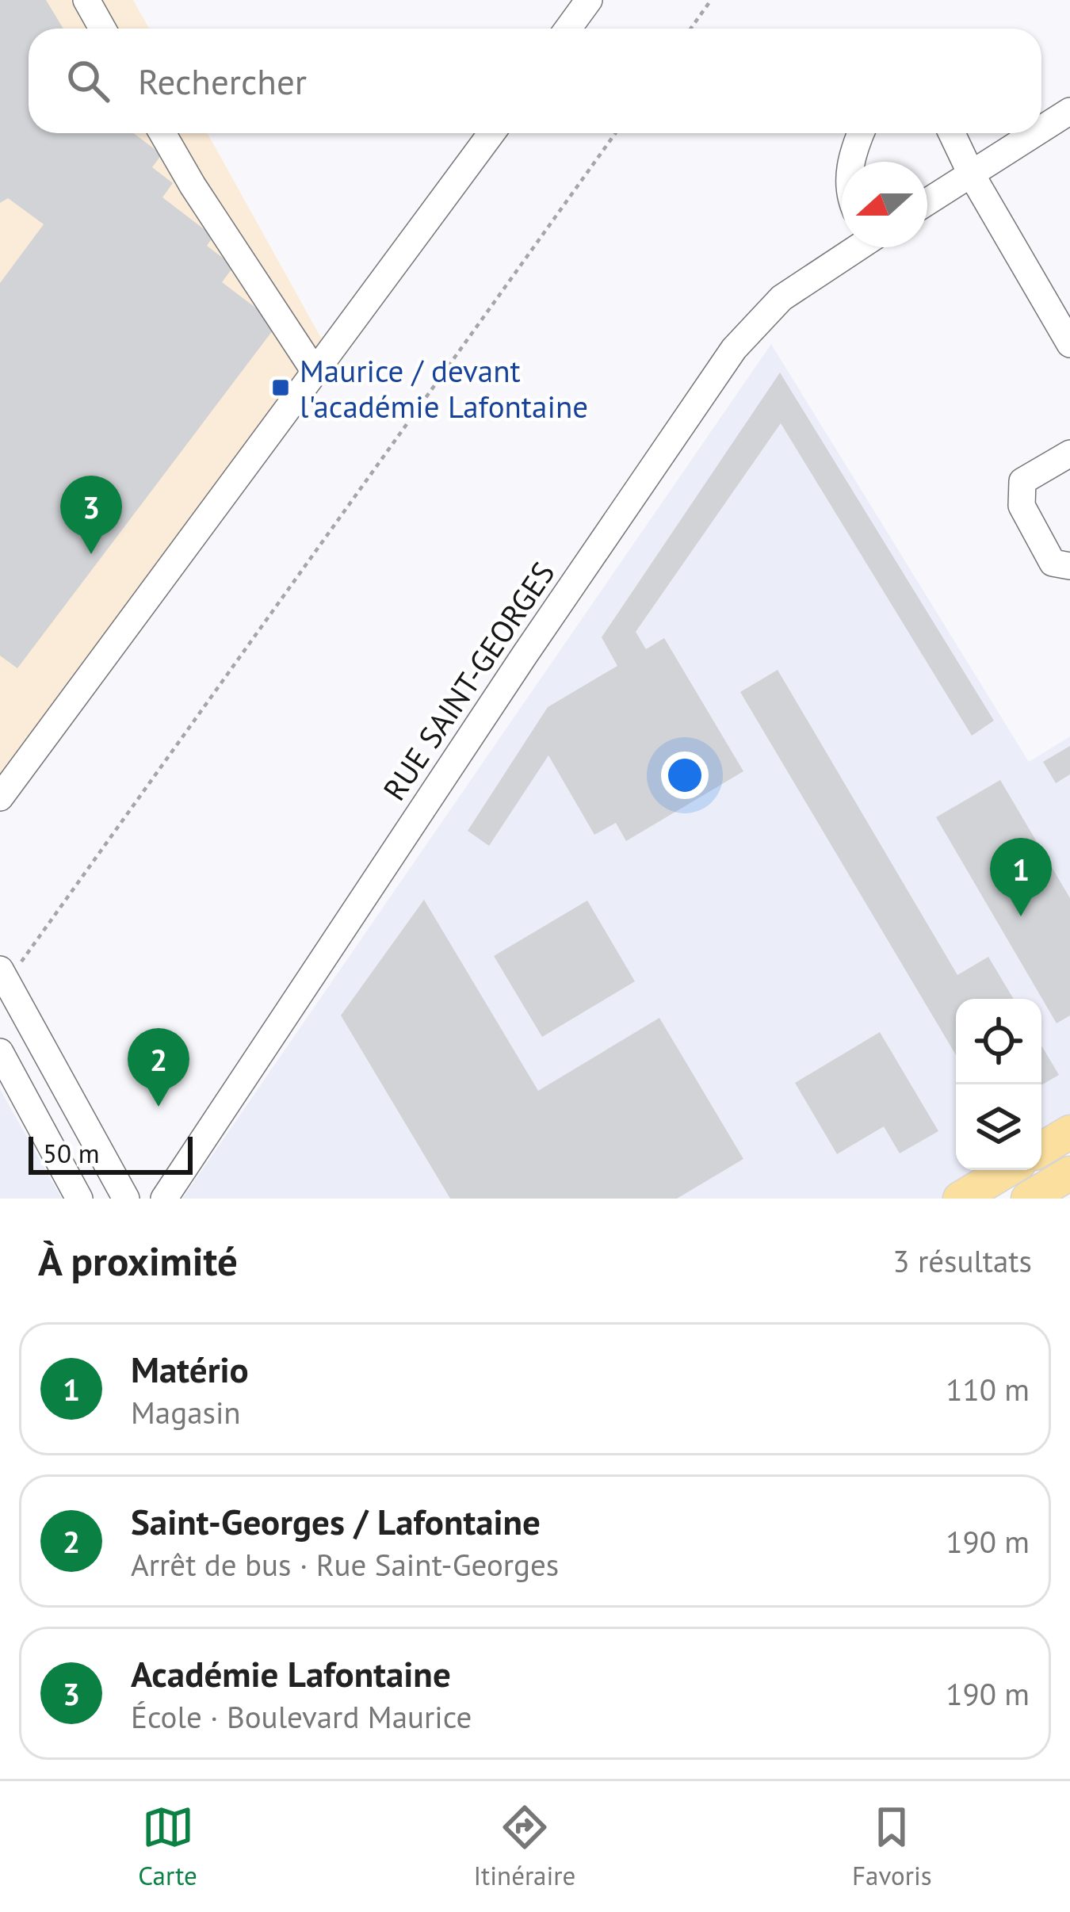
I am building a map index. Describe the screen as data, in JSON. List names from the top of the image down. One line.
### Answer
{"streets":{"street":["RUE SAINT-GEORGES"]},"places":{"transit":["Maurice / devant l'académie Lafontaine"]},"scale_bar":"50 m","north":"left","page":{"search":"Rechercher","pins":["3","1","2"],"scale":"50 m","heading":["À proximité","3 résultats"],"list":[{"mark":"1","name":"Matério","note":"Magasin","value":"110 m"},{"mark":"2","name":"Saint-Georges / Lafontaine","note":"Arrêt de bus · Rue Saint-Georges","value":"190 m"},{"mark":"3","name":"Académie Lafontaine","note":"École · Boulevard Maurice","value":"190 m"}],"nav":["Carte","Itinéraire","Favoris"]}}
